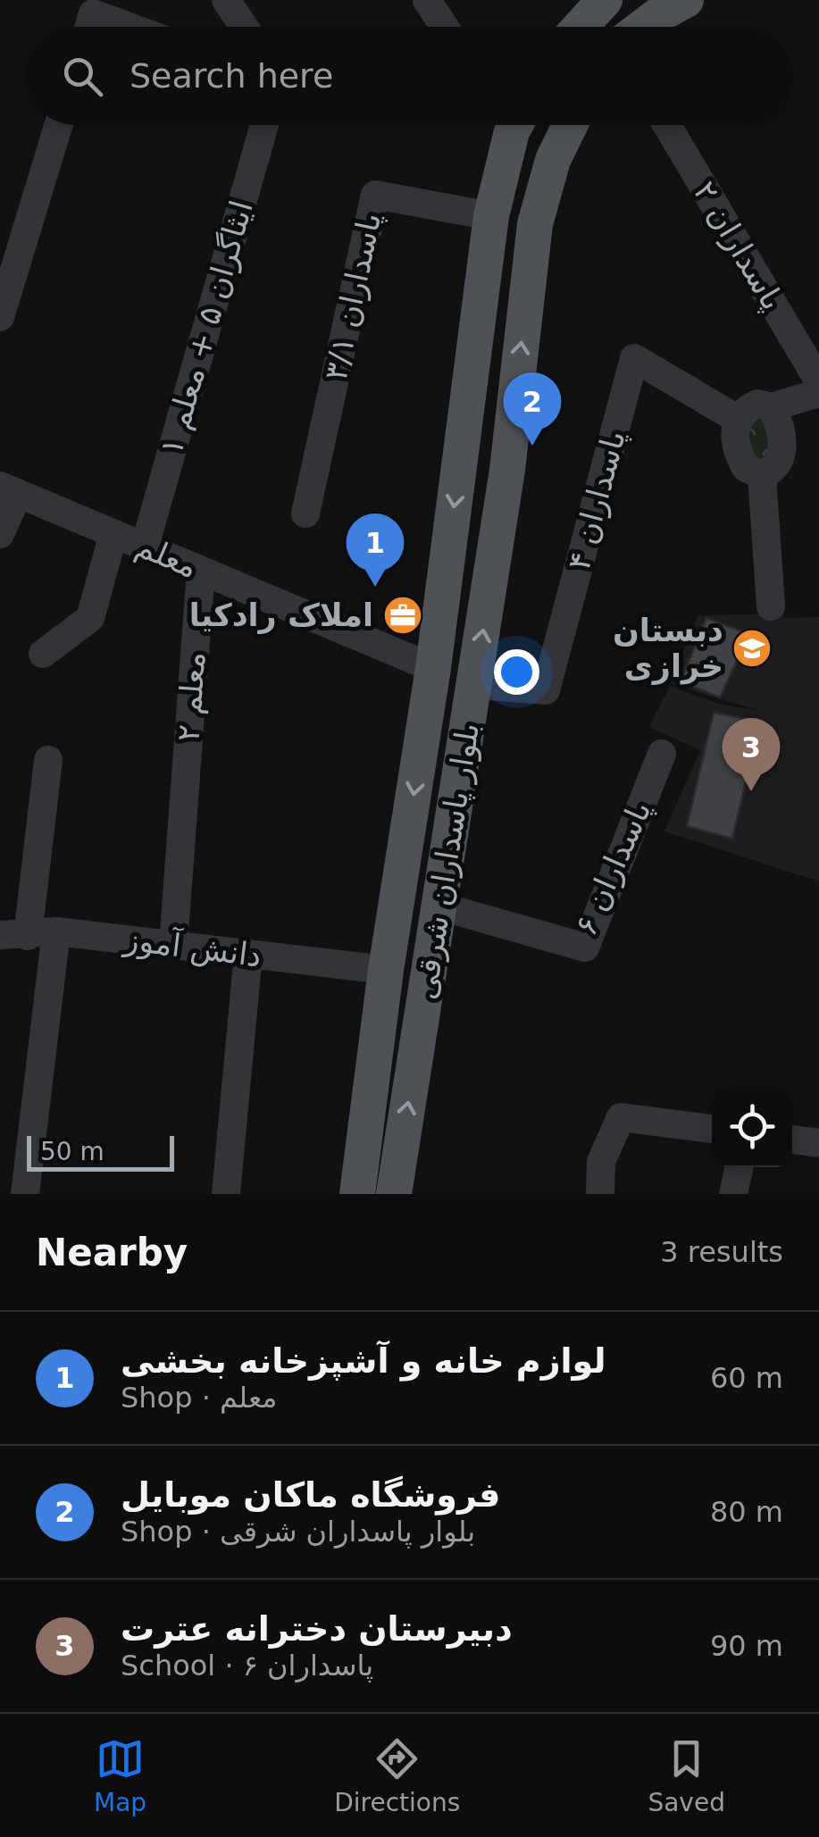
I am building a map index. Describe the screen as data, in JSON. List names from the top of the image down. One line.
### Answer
{"streets":{"main road":["بلوار پاسداران شرقی"],"street":["پاسداران ۲","پاسداران ۳/۱","ایثاگران ۵ + معلم ۱","پاسداران ۴","معلم","معلم ۲","پاسداران ۶","دانش آموز"]},"crossings":[["پاسداران ۳/۱","بلوار پاسداران شرقی"],["ایثاگران ۵ + معلم ۱","معلم"],["پاسداران ۴","بلوار پاسداران شرقی"],["معلم","معلم ۲"],["معلم","بلوار پاسداران شرقی"],["معلم ۲","دانش آموز"],["بلوار پاسداران شرقی","پاسداران ۶"],["بلوار پاسداران شرقی","دانش آموز"]],"places":{"office":["املاک رادکیا"],"school or university":["دبستان خرازی"]},"scale_bar":"50 m","page":{"search":"Search here","pins":["2","1","3"],"scale":"50 m","heading":["Nearby","3 results"],"list":[{"mark":"1","name":"لوازم خانه و آشپزخانه بخشی","note":"Shop · معلم","value":"60 m"},{"mark":"2","name":"فروشگاه ماکان موبایل","note":"Shop · بلوار پاسداران شرقی","value":"80 m"},{"mark":"3","name":"دبیرستان دخترانه عترت","note":"School · پاسداران ۶","value":"90 m"}],"nav":["Map","Directions","Saved"]}}
